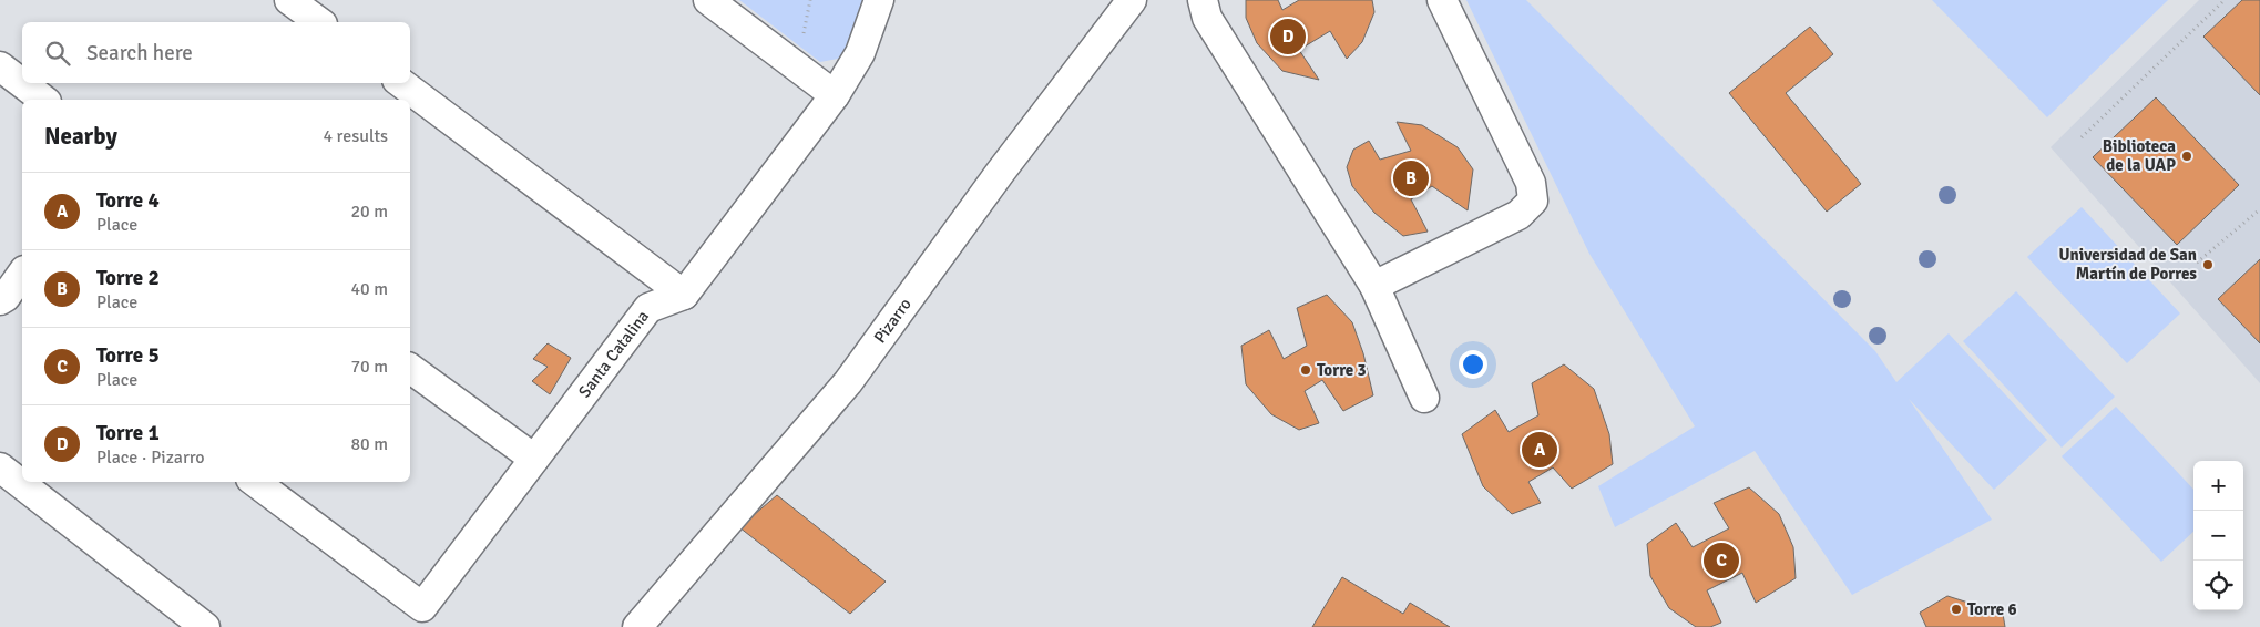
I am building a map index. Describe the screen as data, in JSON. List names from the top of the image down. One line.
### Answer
{"streets":{"street":["Pizarro","Santa Catalina"]},"places":["Biblioteca de la UAP","Universidad de San Martín de Porres","Torre 3","Torre 6"],"page":{"pins":["D","B","A","C"],"search":"Search here","heading":["Nearby","4 results"],"list":[{"mark":"A","name":"Torre 4","note":"Place","value":"20 m"},{"mark":"B","name":"Torre 2","note":"Place","value":"40 m"},{"mark":"C","name":"Torre 5","note":"Place","value":"70 m"},{"mark":"D","name":"Torre 1","note":"Place · Pizarro","value":"80 m"}],"map_buttons":["+","−"]}}
